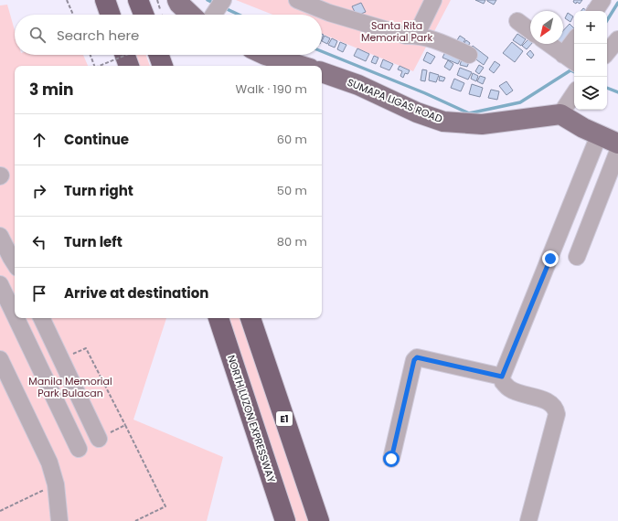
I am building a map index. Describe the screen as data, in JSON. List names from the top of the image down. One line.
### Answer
{"streets":{"highway":["NORTH LUZON EXPRESSWAY","E1"],"main road":["SUMAPA LIGAS ROAD"]},"parks":["Santa Rita Memorial Park","Manila Memorial Park Bulacan"],"north":"bottom left","page":{"map_buttons":["+","−"],"search":"Search here","heading":["3 min","Walk · 190 m"],"list":[["Continue","60 m"],["Turn right","50 m"],["Turn left","80 m"],"Arrive at destination"]}}
